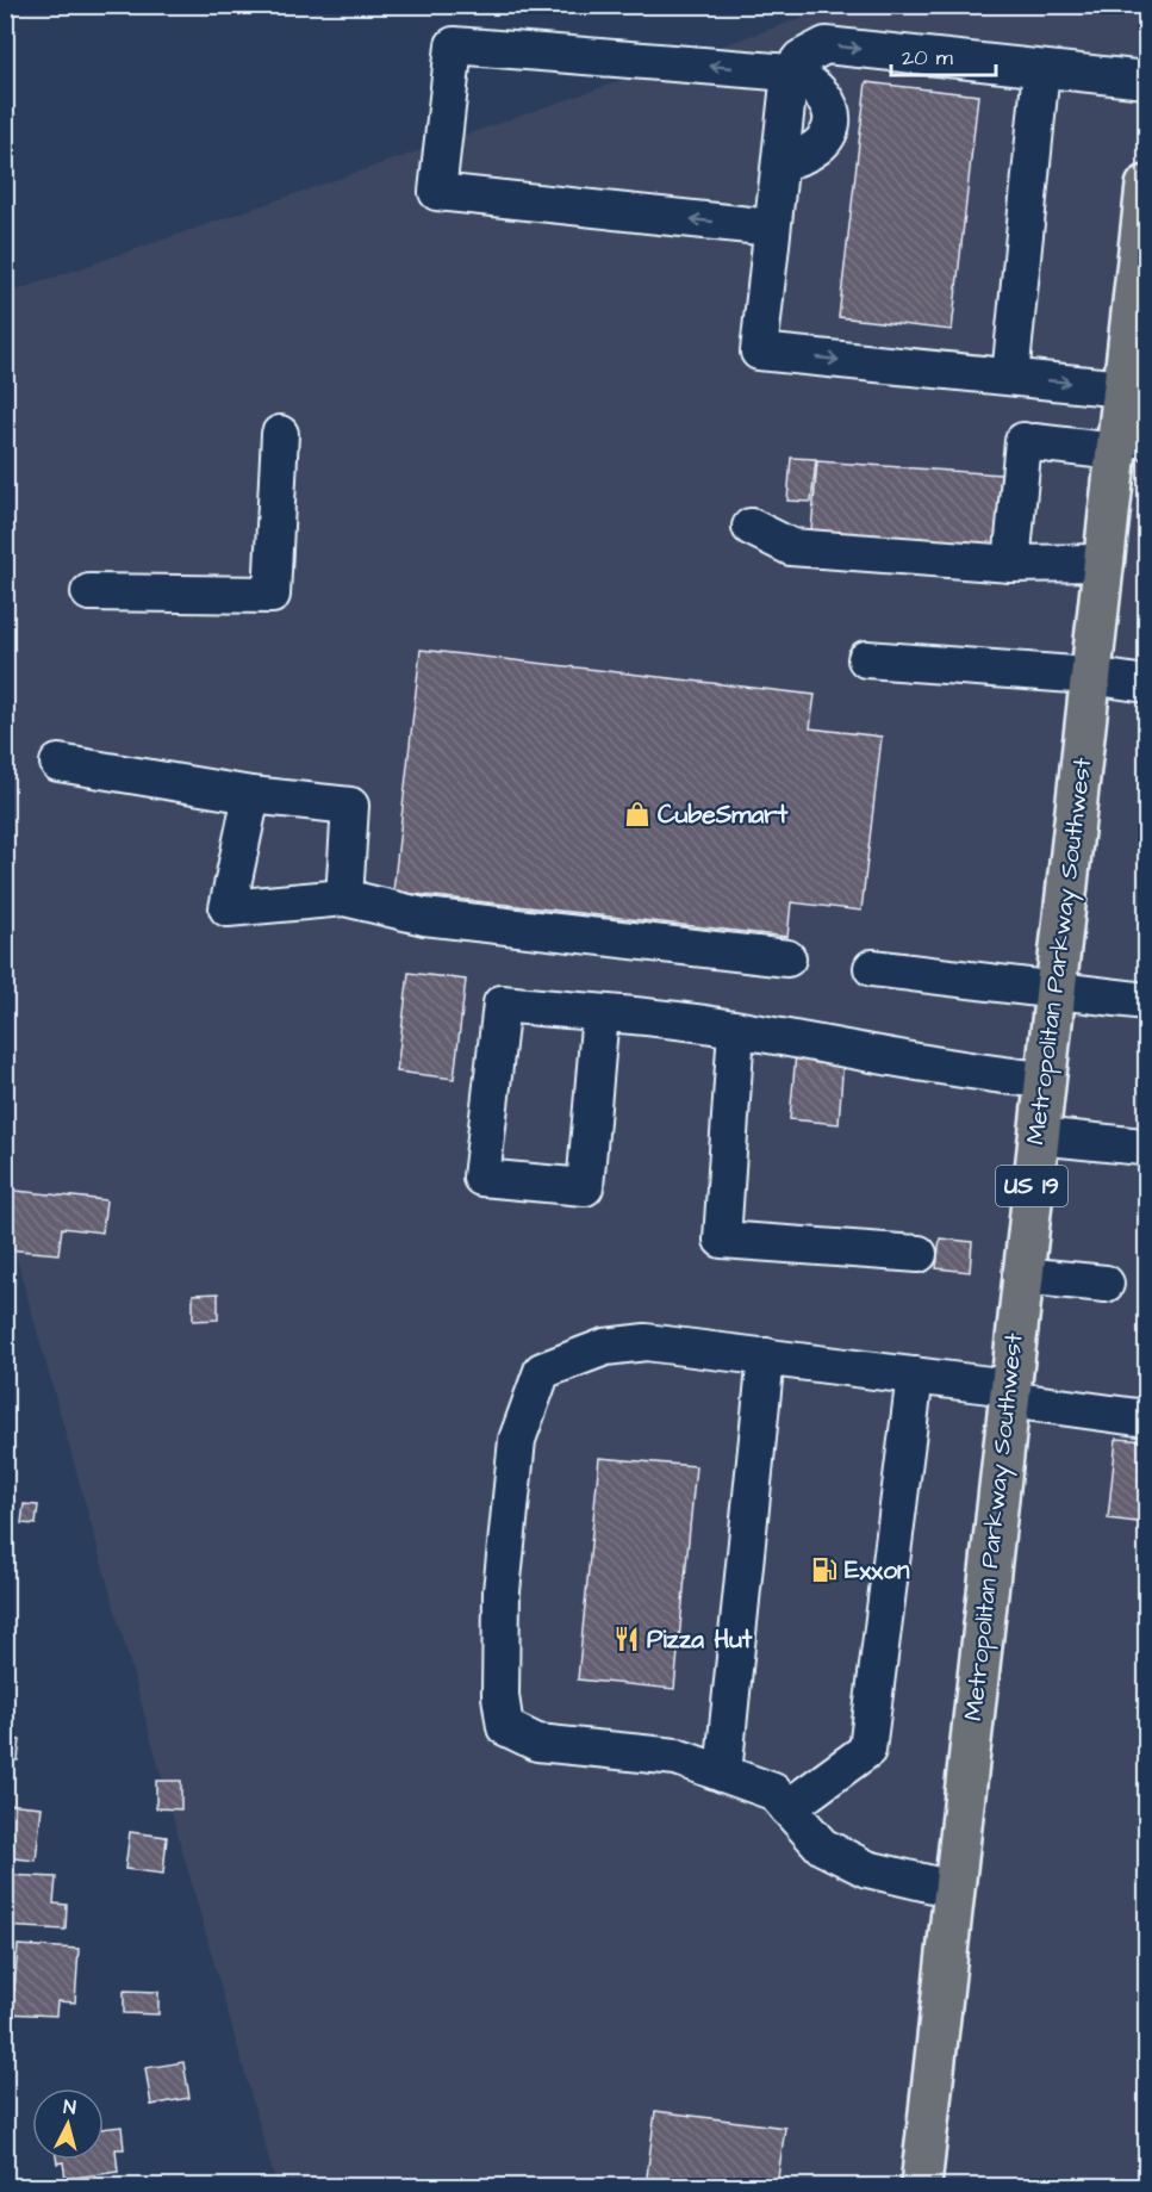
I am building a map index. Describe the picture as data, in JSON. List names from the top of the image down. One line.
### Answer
{"streets":{"main road":["Metropolitan Parkway Southwest","US 19"]},"places":{"shop":["CubeSmart"],"fuel station":["Exxon"],"restaurant":["Pizza Hut"]},"scale_bar":"20 m","north":"top"}
